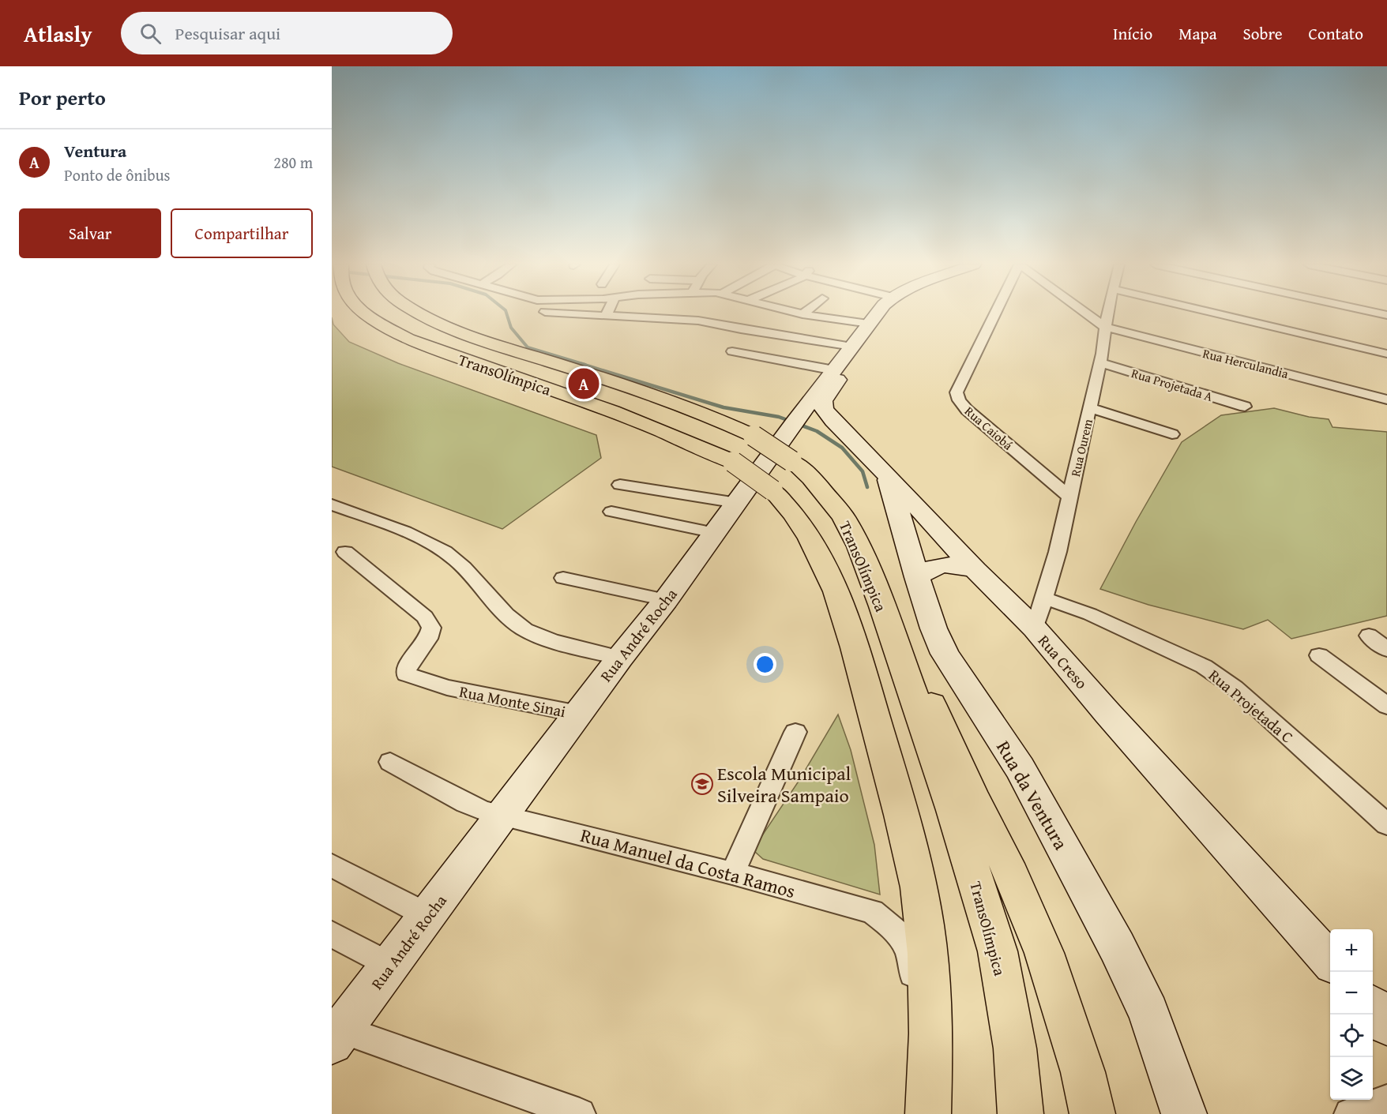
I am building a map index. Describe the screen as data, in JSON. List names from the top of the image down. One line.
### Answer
{"streets":{"highway":["TransOlímpica"],"street":["Rua Herculandia","Rua Projetada A","Rua Caiobá","Rua Ourem","Rua André Rocha","Rua Creso","Rua Monte Sinai","Rua Projetada C","Rua da Ventura","Rua Manuel da Costa Ramos"]},"crossings":[["Rua Herculandia","Rua Ourem"],["TransOlímpica","Rua André Rocha"],["Rua Projetada A","Rua Ourem"],["Rua Caiobá","Rua Ourem"],["Rua Ourem","Rua Creso"],["Rua Ourem","Rua Projetada C"],["Rua André Rocha","Rua Creso"],["Rua André Rocha","Rua Monte Sinai"],["Rua André Rocha","Rua Manuel da Costa Ramos"],["Rua Creso","Rua da Ventura"]],"places":{"school or university":["Escola Municipal Silveira Sampaio"]},"page":{"header":"Atlasly","search":"Pesquisar aqui","nav":["Início","Mapa","Sobre","Contato"],"heading":"Por perto","list":[{"mark":"A","name":"Ventura","note":"Ponto de ônibus","value":"280 m"}],"buttons":["Salvar","Compartilhar"],"pins":"A","map_buttons":["+","−"]}}
